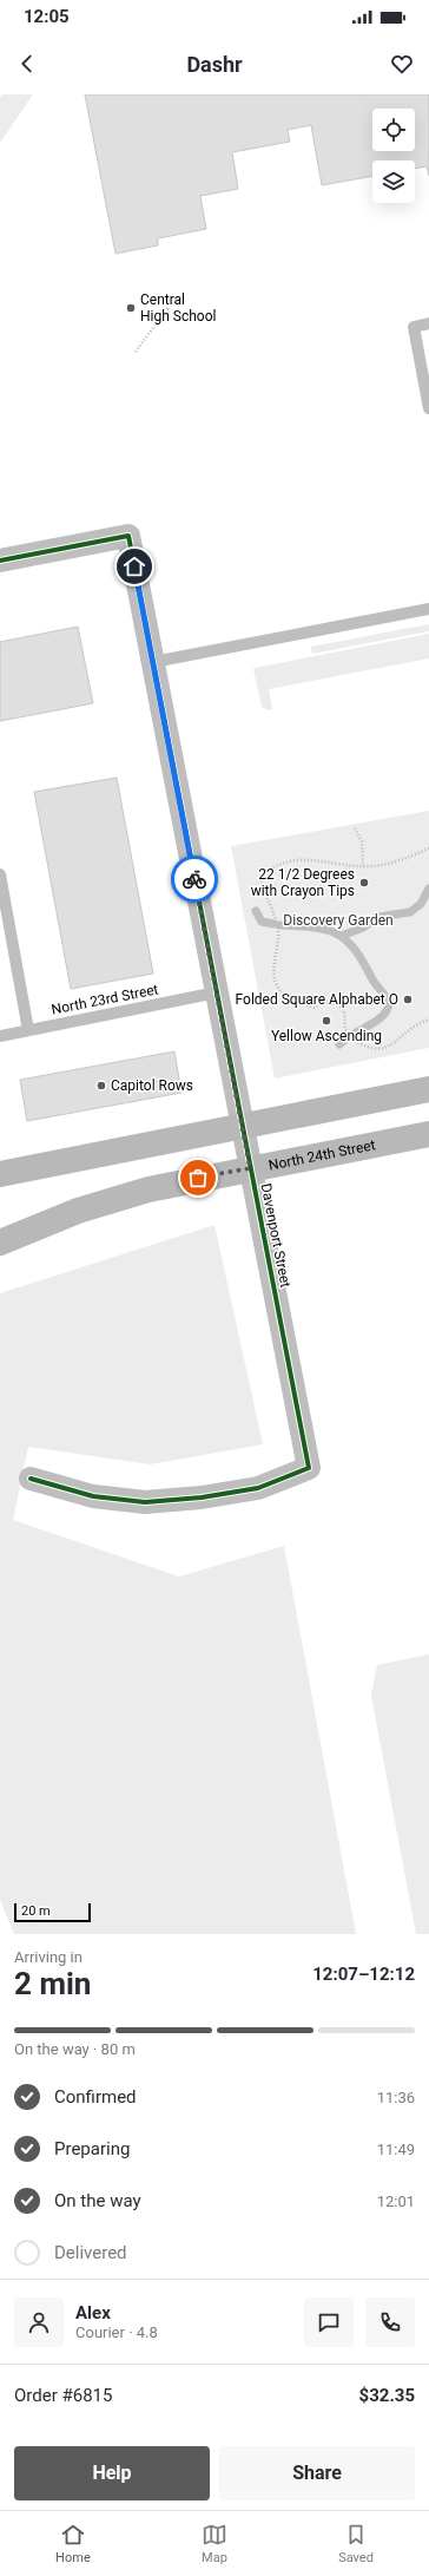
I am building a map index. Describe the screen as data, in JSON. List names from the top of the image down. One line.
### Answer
{"streets":{"main road":["North 24th Street"],"street":["Davenport Street"],"lane":["North 23rd Street"]},"crossings":[["North 23rd Street","Davenport Street"],["North 24th Street","Davenport Street"]],"parks":["Discovery Garden"],"places":["Central High School","22 1/2 Degrees with Crayon Tips","Folded Square Alphabet O","Yellow Ascending","Capitol Rows"],"scale_bar":"20 m","page":{"status":"12:05","header":"Dashr","scale":"20 m","heading":["2 min","Arriving in","12:07–12:12"],"panel":["Alex","Courier · 4.8","Order #6815","$32.35"],"bar":"On the way · 80 m","list":[["Confirmed","11:36"],["Preparing","11:49"],["On the way","12:01"],"Delivered"],"buttons":["Help","Share"],"tabs":["Home","Map","Saved"]}}
